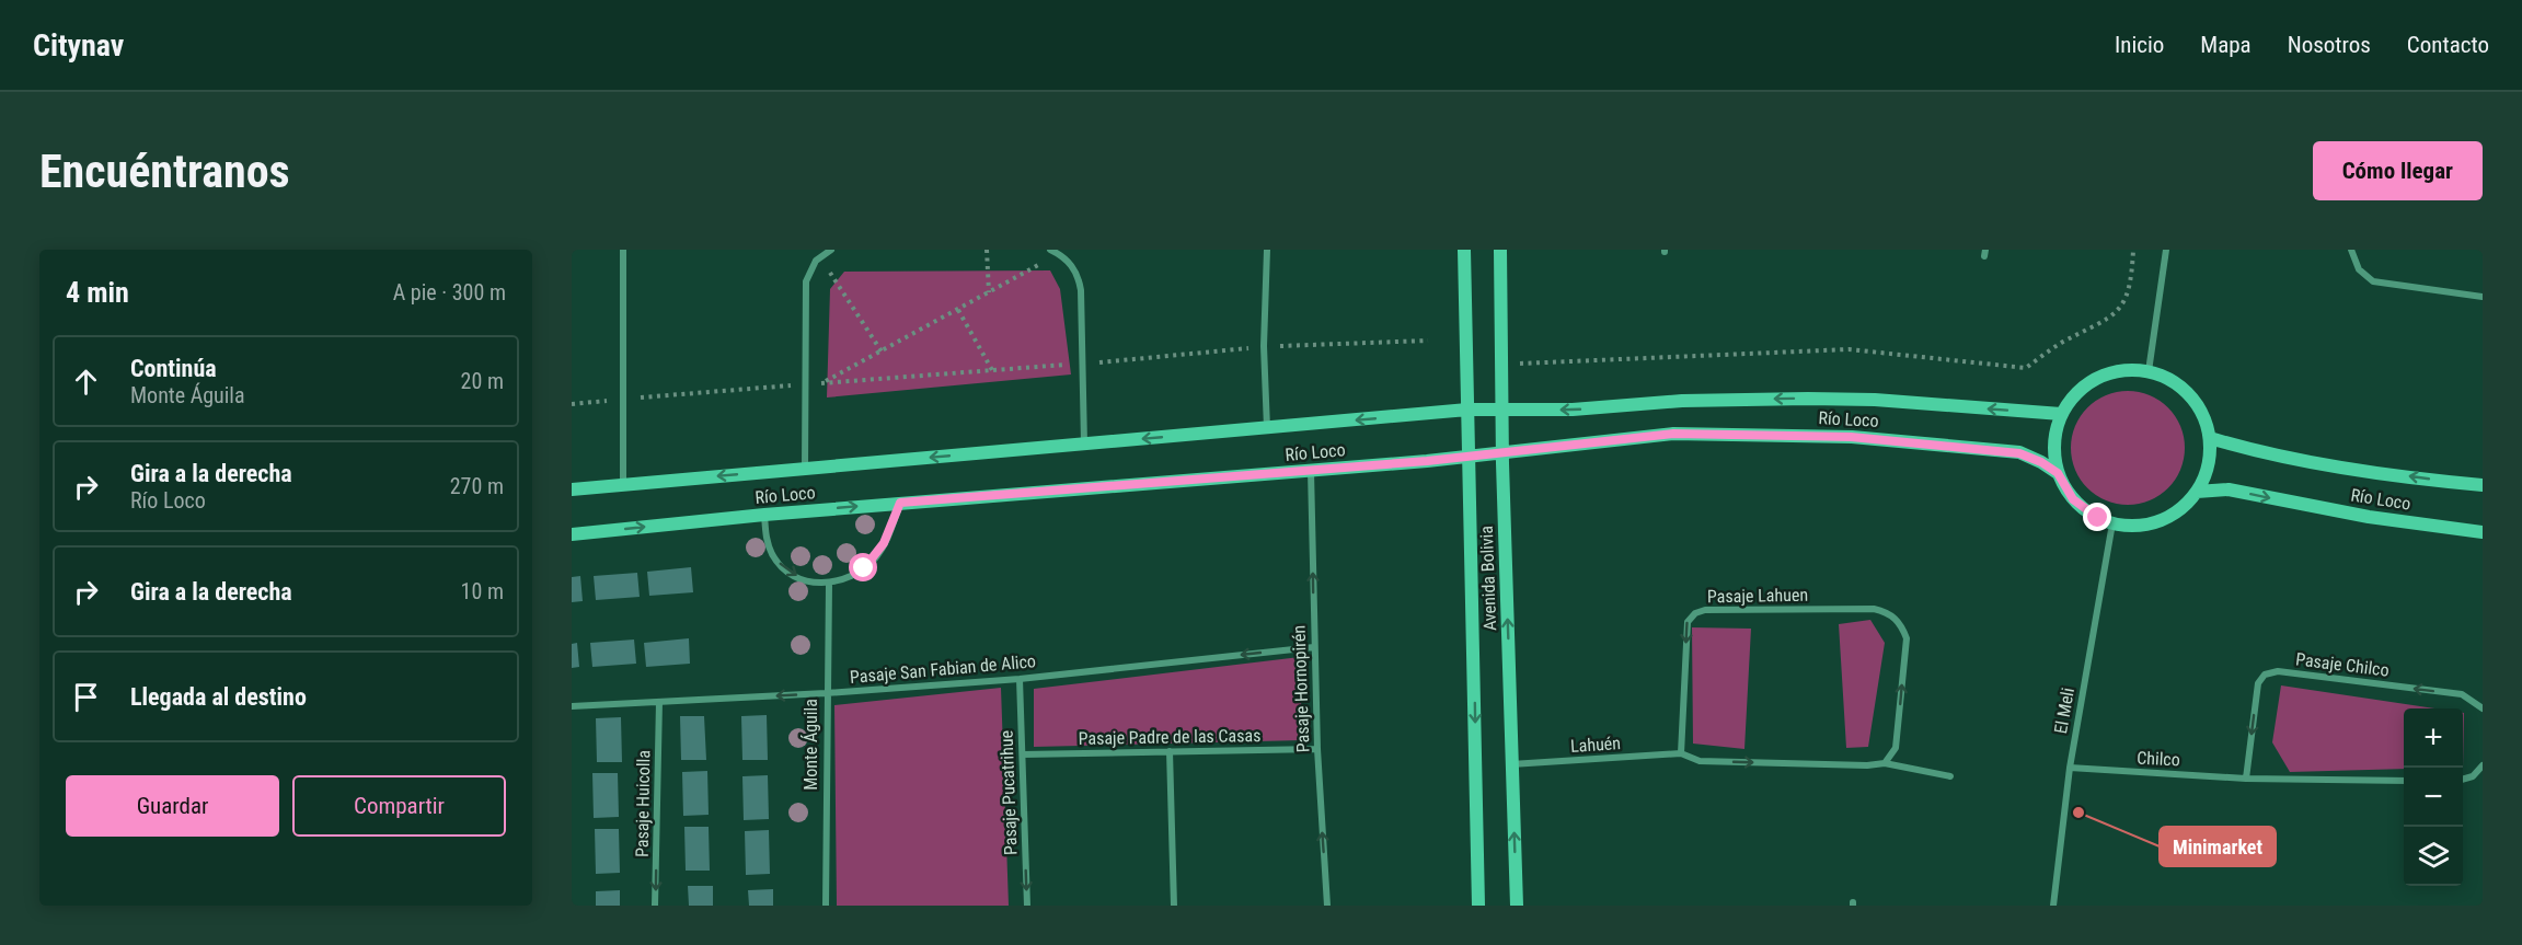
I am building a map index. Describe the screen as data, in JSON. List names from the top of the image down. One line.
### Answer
{"streets":{"street":["Río Loco","Avenida Bolivia","Pasaje Lahuen","Pasaje Chilco","Pasaje San Fabian de Alico","Pasaje Hornopirén","El Meli","Pasaje Padre de las Casas","Monte Águila","Lahuén","Chilco","Pasaje Pucatrihue","Pasaje Huicolla"]},"crossings":[["Río Loco","Avenida Bolivia"],["Río Loco","Pasaje Hornopirén"],["Río Loco","El Meli"],["Avenida Bolivia","Lahuén"],["Pasaje Lahuen","Lahuén"],["Pasaje Chilco","Chilco"],["Pasaje San Fabian de Alico","Pasaje Hornopirén"],["Pasaje San Fabian de Alico","Monte Águila"],["Pasaje San Fabian de Alico","Pasaje Pucatrihue"],["Pasaje San Fabian de Alico","Pasaje Huicolla"],["Pasaje Hornopirén","Pasaje Padre de las Casas"],["El Meli","Chilco"],["Pasaje Padre de las Casas","Pasaje Pucatrihue"]],"one_way":["Pasaje San Fabian de Alico","Pasaje Hornopirén","Pasaje Pucatrihue","Pasaje Huicolla"],"places":["Minimarket"],"page":{"header":"Citynav","nav":["Inicio","Mapa","Nosotros","Contacto"],"buttons":["Cómo llegar",["Guardar","Compartir"]],"title":"Encuéntranos","heading":["4 min","A pie · 300 m"],"list":[["Continúa","Monte Águila","20 m"],["Gira a la derecha","Río Loco","270 m"],["Gira a la derecha","10 m"],"Llegada al destino"],"map_buttons":["+","−"]}}
